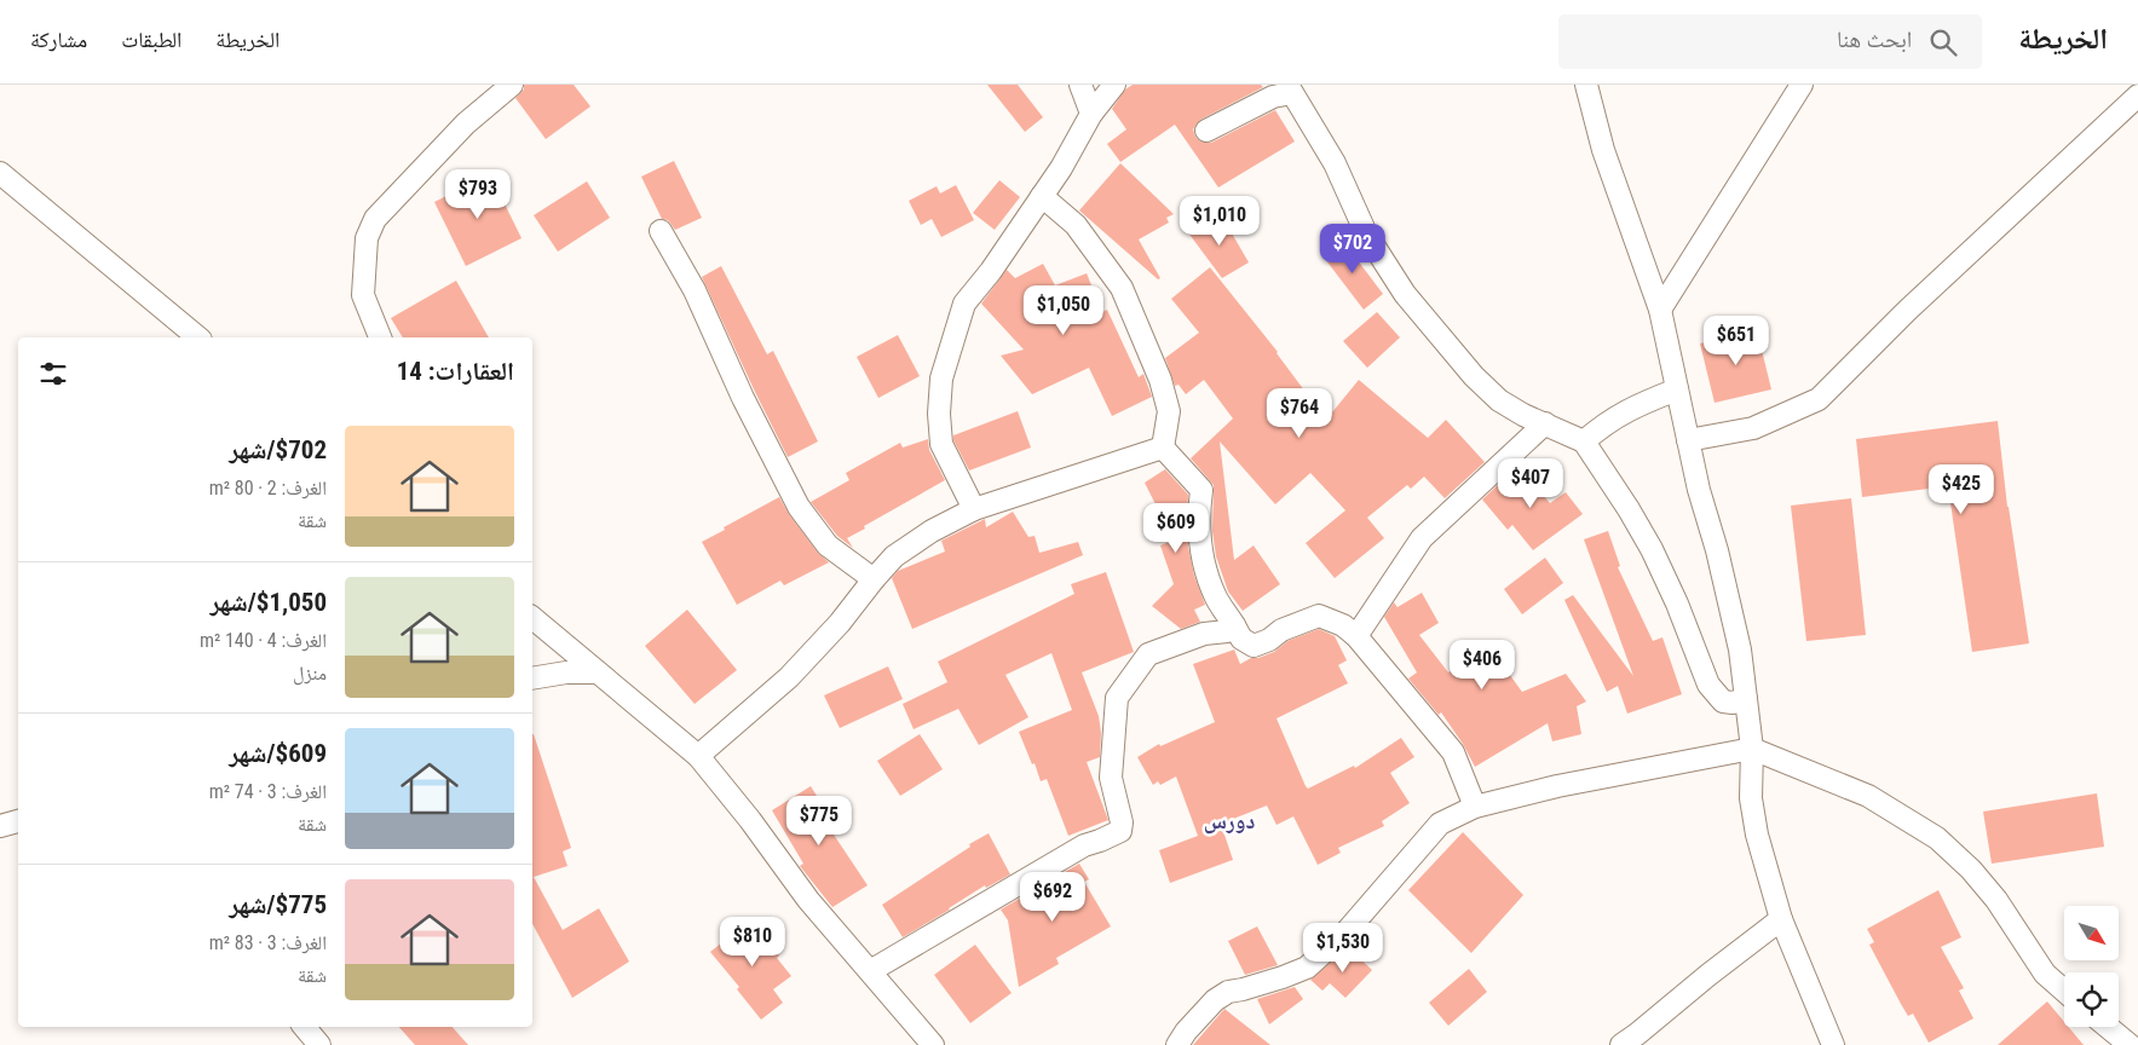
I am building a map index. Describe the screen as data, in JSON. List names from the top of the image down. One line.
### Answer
{"districts":["دورس"],"north":"bottom right","page":{"header":"الخريطة","search":"ابحث هنا","nav":["الخريطة","الطبقات","مشاركة"],"price":["$793","$1,010","$702","$1,050","$651","$764","$407","$425","$609","$406","$775","$692","$810","$1,530"],"heading":"العقارات: 14","list":[{"name":"$702/شهر","note":"الغرف: 2 · 80 m² · شقة"},{"name":"$1,050/شهر","note":"الغرف: 4 · 140 m² · منزل"},{"name":"$609/شهر","note":"الغرف: 3 · 74 m² · شقة"},{"name":"$775/شهر","note":"الغرف: 3 · 83 m² · شقة"}]}}
